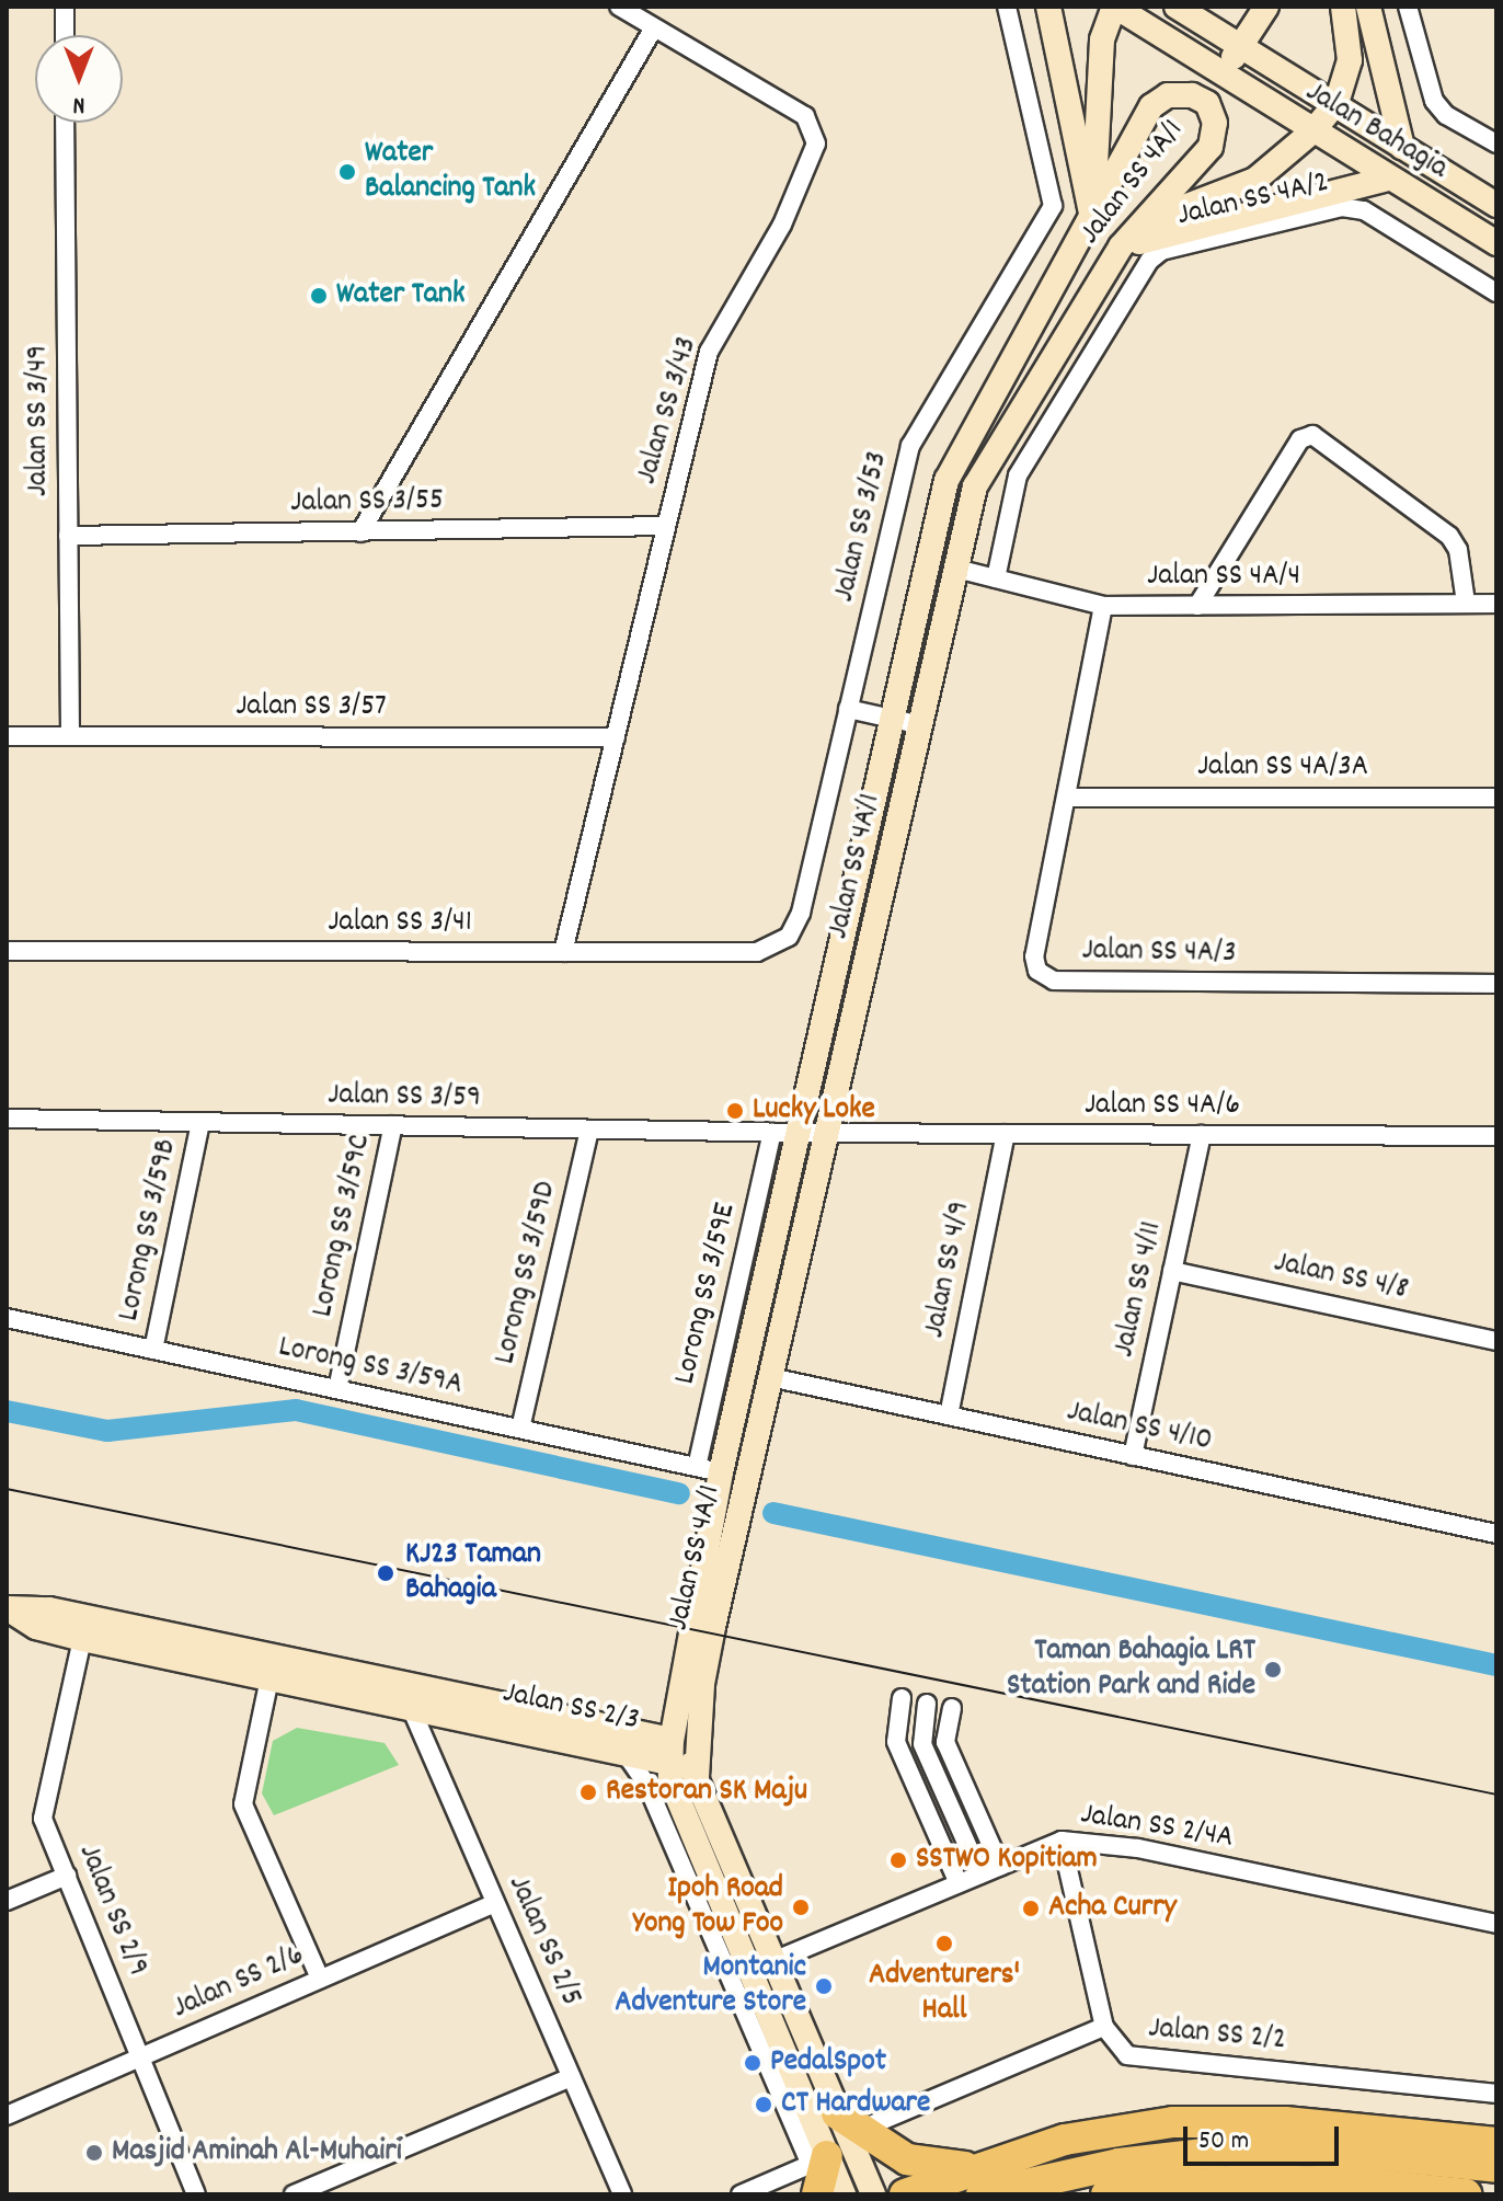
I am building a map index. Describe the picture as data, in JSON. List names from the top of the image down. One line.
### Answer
{"streets":{"main road":["Jalan Bahagia","Jalan SS 4A/1","Jalan SS 2/3"],"street":["Jalan SS 4A/2","Jalan SS 3/43","Jalan SS 3/49","Jalan SS 3/55","Jalan SS 3/53","Jalan SS 4A/4","Jalan SS 3/57","Jalan SS 4A/3A","Jalan SS 3/41","Jalan SS 4A/3","Jalan SS 3/59","Jalan SS 4A/6","Lorong SS 3/59C","Lorong SS 3/59B","Jalan SS 4/9","Lorong SS 3/59D","Jalan SS 4/8","Jalan SS 4/11","Lorong SS 3/59E","Lorong SS 3/59A","Jalan SS 4/10","Jalan SS 2/4A","Jalan SS 2/9","Jalan SS 2/5","Jalan SS 2/6","Jalan SS 2/2"]},"crossings":[["Jalan SS 4A/1","Jalan SS 4A/4"],["Jalan SS 4A/1","Jalan SS 3/59"],["Jalan SS 4A/1","Jalan SS 4A/6"],["Jalan SS 4A/1","Lorong SS 3/59E"],["Jalan SS 4A/1","Lorong SS 3/59A"],["Jalan SS 4A/1","Jalan SS 4/10"],["Jalan SS 4A/1","Jalan SS 2/3"],["Jalan SS 4A/2","Jalan SS 4A/4"],["Jalan SS 3/43","Jalan SS 3/55"],["Jalan SS 3/43","Jalan SS 3/57"],["Jalan SS 3/43","Jalan SS 3/41"],["Jalan SS 3/49","Jalan SS 3/55"],["Jalan SS 3/49","Jalan SS 3/57"],["Jalan SS 3/53","Jalan SS 3/41"],["Jalan SS 4A/4","Jalan SS 4A/3"],["Jalan SS 4A/3A","Jalan SS 4A/3"],["Jalan SS 3/59","Jalan SS 4A/6"],["Jalan SS 3/59","Lorong SS 3/59C"],["Jalan SS 3/59","Lorong SS 3/59B"],["Jalan SS 3/59","Lorong SS 3/59D"],["Jalan SS 3/59","Lorong SS 3/59E"],["Jalan SS 4A/6","Jalan SS 4/9"],["Jalan SS 4A/6","Jalan SS 4/11"],["Lorong SS 3/59C","Lorong SS 3/59A"],["Lorong SS 3/59B","Lorong SS 3/59A"],["Jalan SS 4/9","Jalan SS 4/10"],["Lorong SS 3/59D","Lorong SS 3/59A"],["Jalan SS 4/8","Jalan SS 4/11"],["Jalan SS 4/11","Jalan SS 4/10"],["Lorong SS 3/59E","Lorong SS 3/59A"],["Jalan SS 2/3","Jalan SS 2/9"],["Jalan SS 2/3","Jalan SS 2/5"],["Jalan SS 2/9","Jalan SS 2/6"],["Jalan SS 2/5","Jalan SS 2/6"]],"places":["Water Balancing Tank","Water Tank","Lucky Loke","KJ23 Taman Bahagia","Taman Bahagia LRT Station Park and Ride","Restoran SK Maju","SSTWO Kopitiam","Ipoh Road Yong Tow Foo","Acha Curry","Adventurers' Hall","Montanic Adventure Store","PedalSpot","CT Hardware","Masjid Aminah Al-Muhairi"],"scale_bar":"50 m","north":"bottom"}
